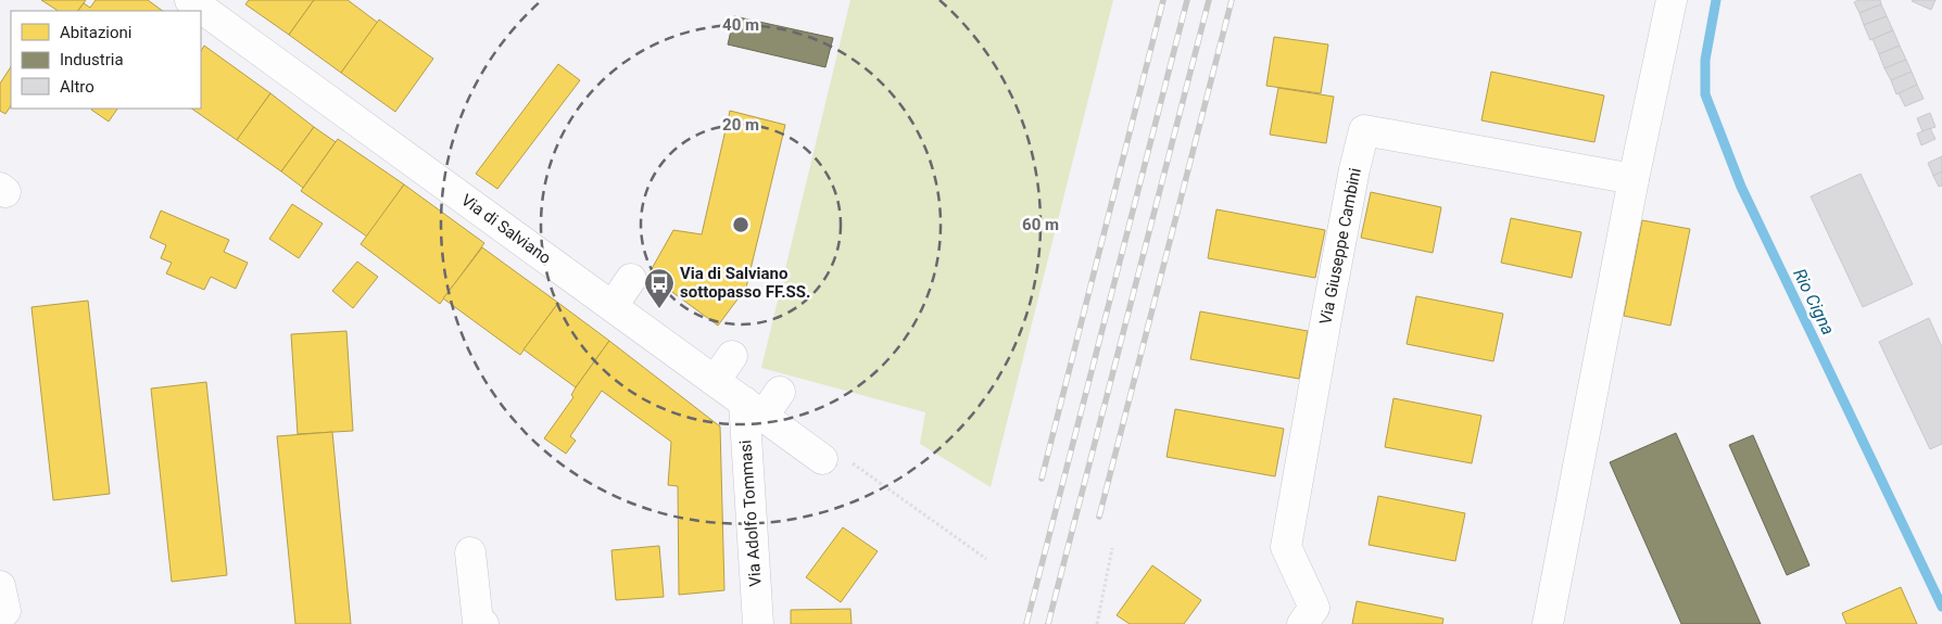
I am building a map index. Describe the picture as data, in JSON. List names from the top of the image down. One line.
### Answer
{"streets":{"street":["Via di Salviano","Via Giuseppe Cambini","Via Adolfo Tommasi"]},"crossings":[["Via di Salviano","Via Adolfo Tommasi"]],"water":["Rio Cigna"],"places":{"bus stop":["Via di Salviano sottopasso FF.SS."]},"legend":["Abitazioni","Industria","Altro"],"rings":["40 m","20 m","60 m"]}
